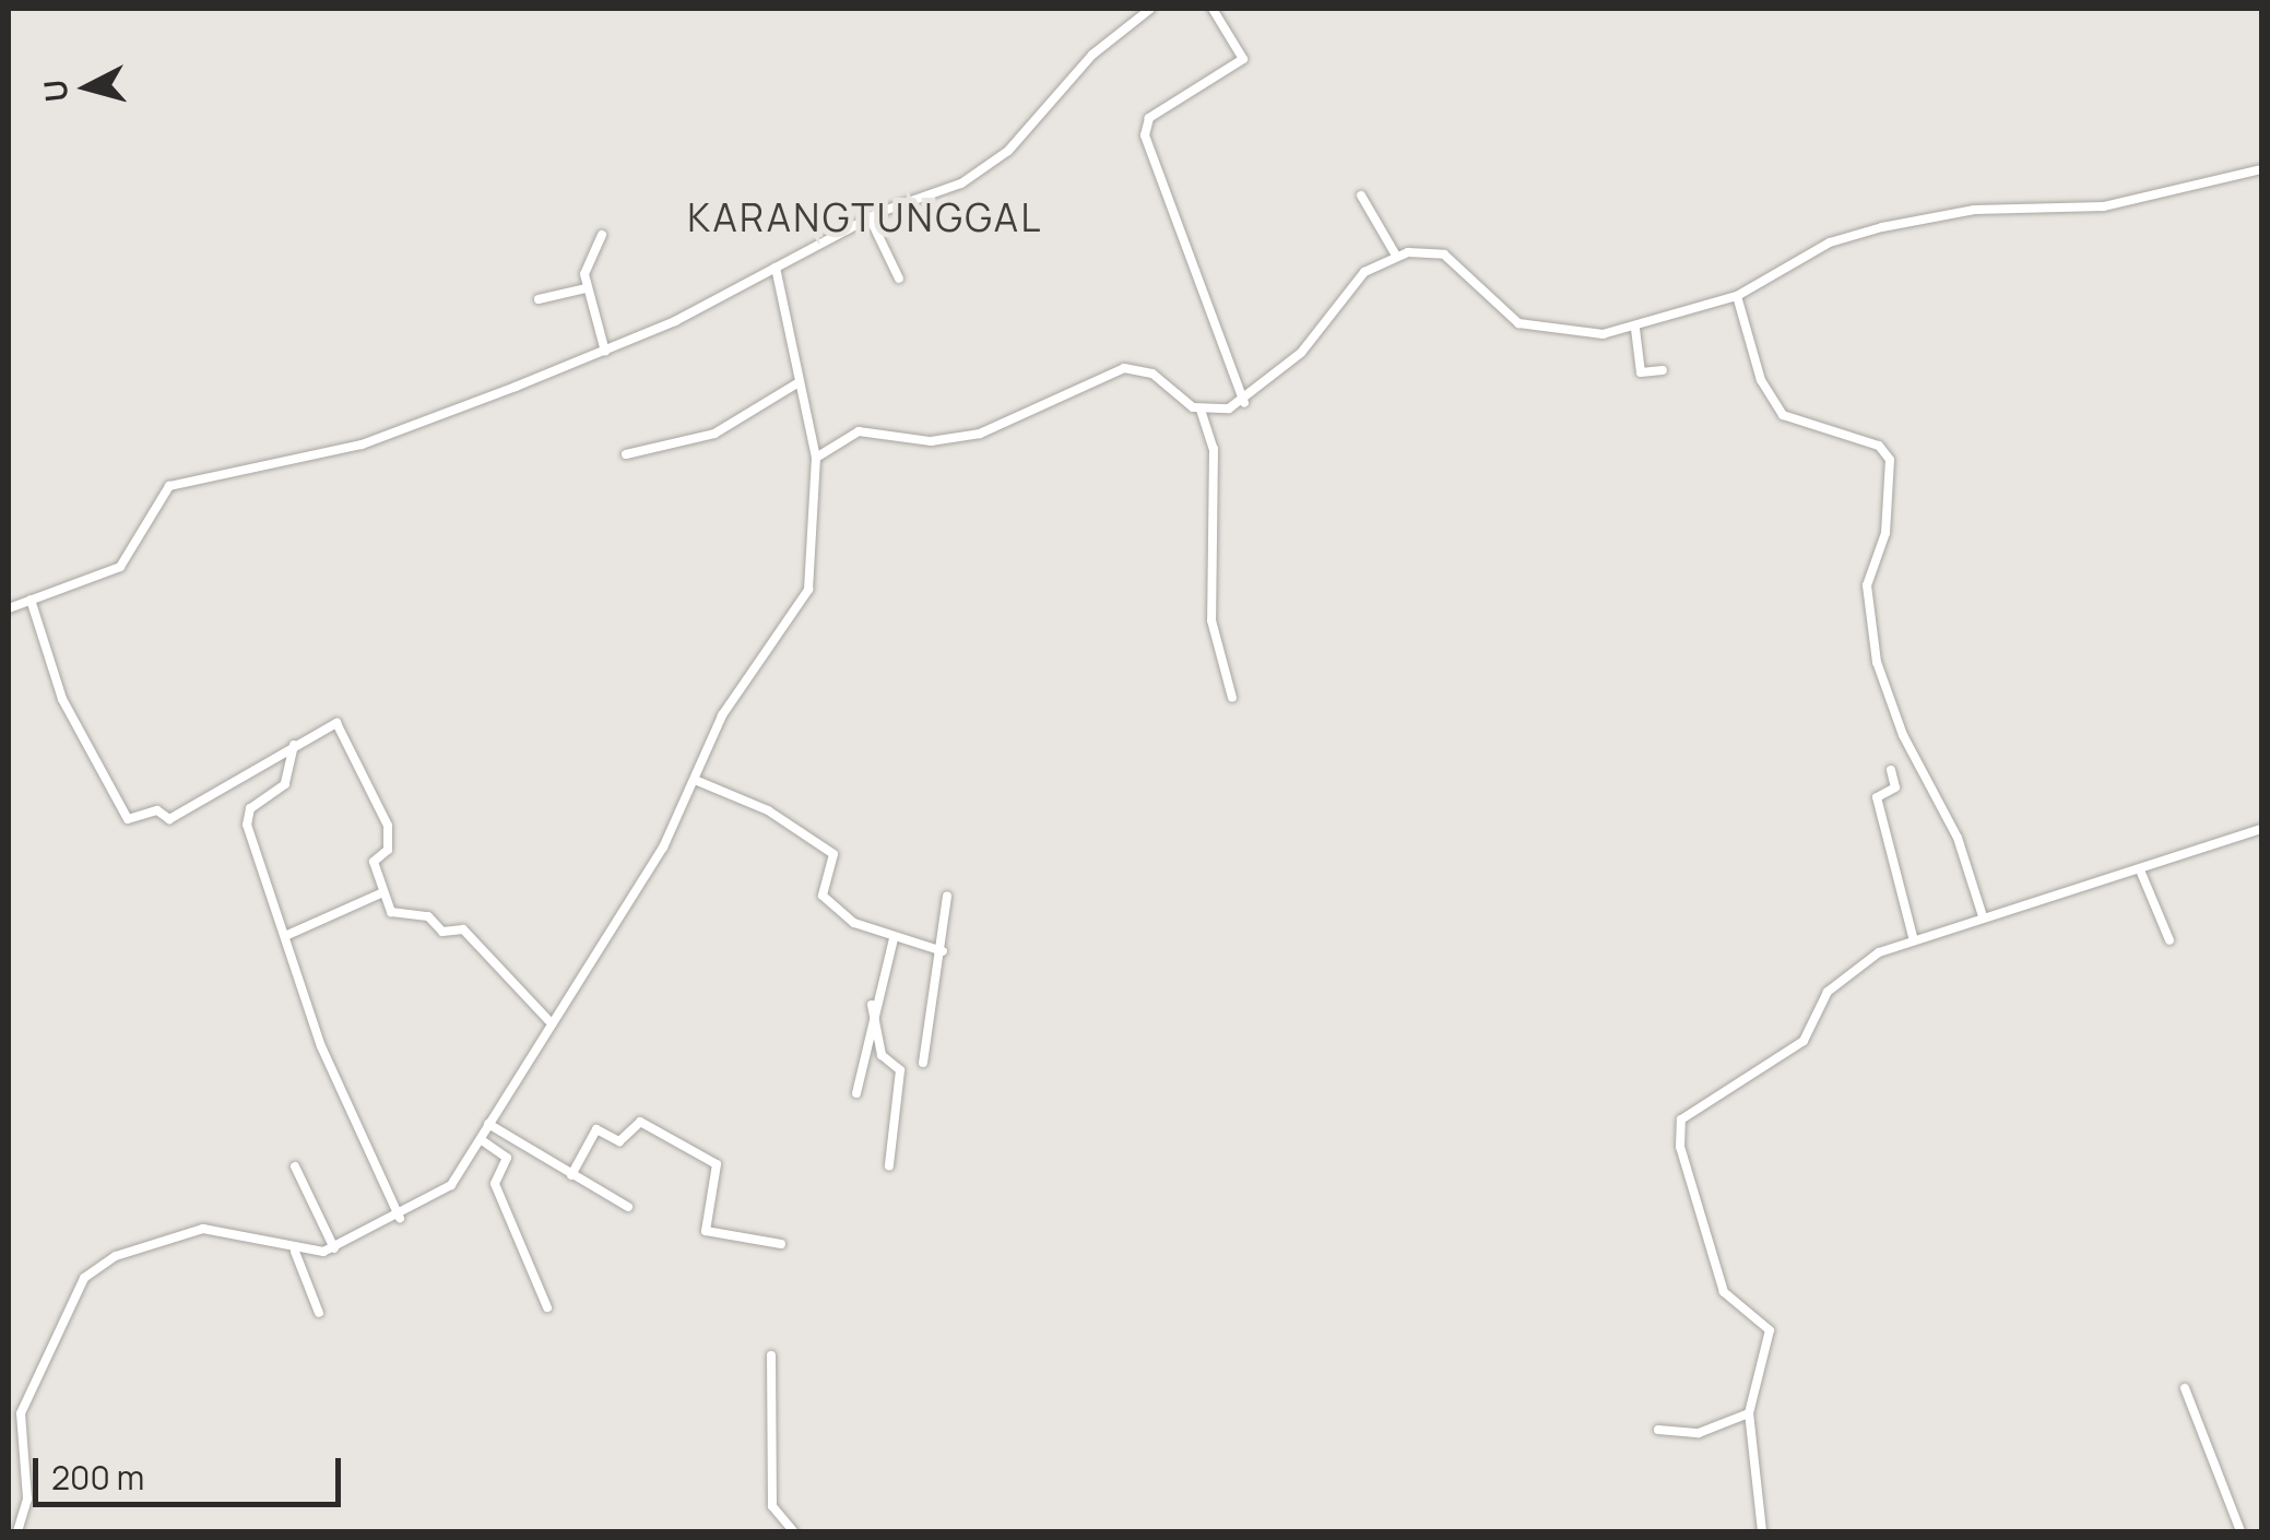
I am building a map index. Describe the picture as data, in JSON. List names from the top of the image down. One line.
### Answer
{"districts":["KARANGTUNGGAL"],"scale_bar":"200 m","north":"left"}
